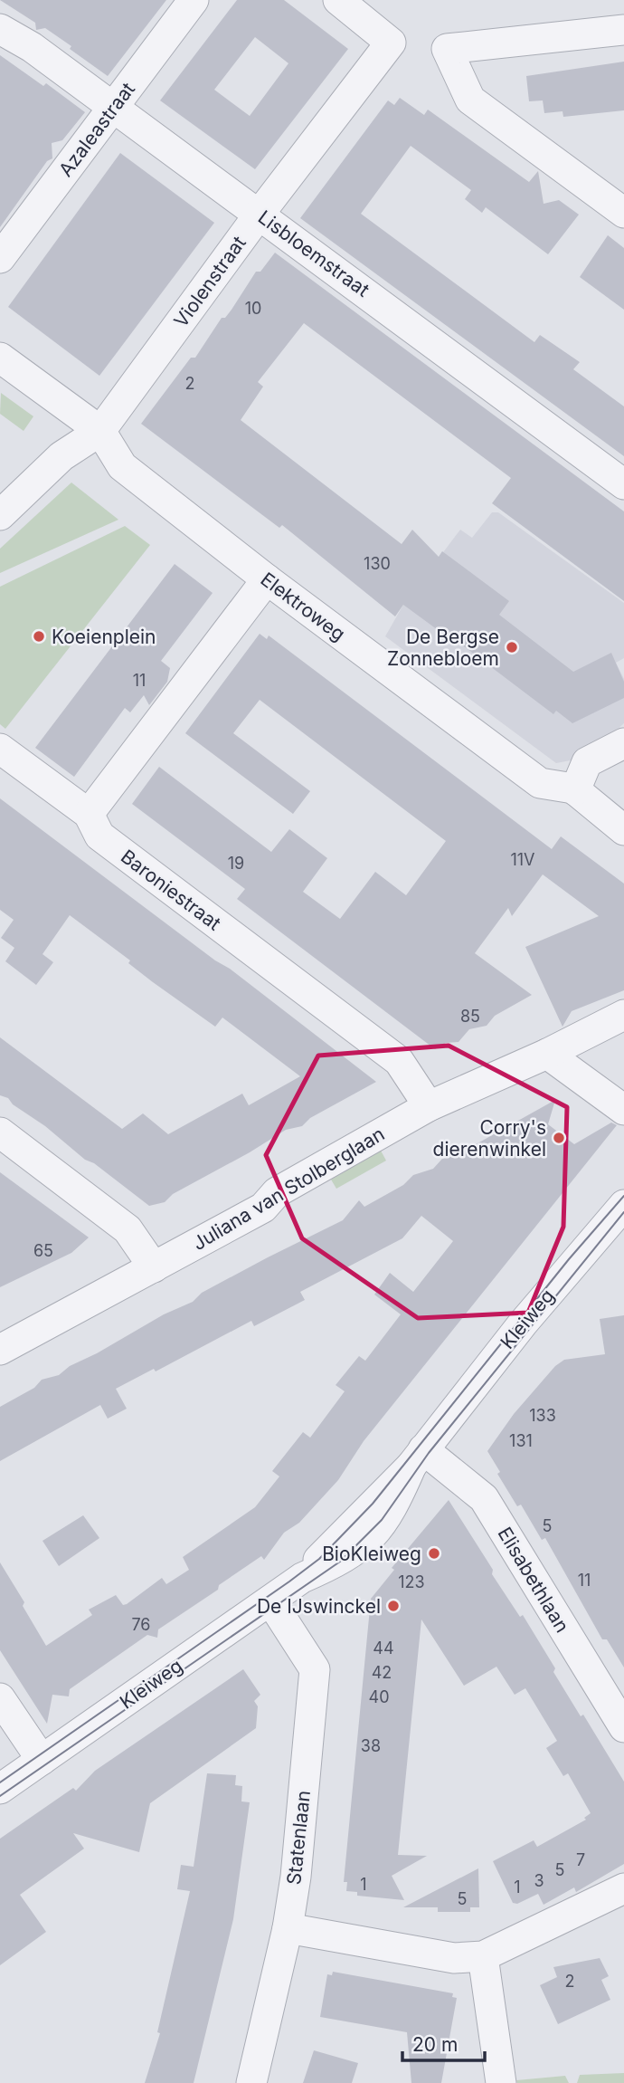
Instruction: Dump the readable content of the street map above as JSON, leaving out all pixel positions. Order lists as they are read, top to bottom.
{
  "streets": {
    "street": [
      "Azaleastraat",
      "Lisbloemstraat",
      "Violenstraat",
      "Elektroweg",
      "Baroniestraat",
      "Juliana van Stolberglaan",
      "Kleiweg",
      "Elisabethlaan",
      "Statenlaan"
    ]
  },
  "crossings": [
    ["Azaleastraat", "Lisbloemstraat"],
    ["Lisbloemstraat", "Violenstraat"],
    ["Violenstraat", "Elektroweg"],
    ["Baroniestraat", "Juliana van Stolberglaan"],
    ["Kleiweg", "Elisabethlaan"],
    ["Kleiweg", "Statenlaan"]
  ],
  "places": [
    "Koeienplein",
    "De Bergse Zonnebloem",
    "Corry's dierenwinkel",
    "BioKleiweg",
    "De IJswinckel"
  ],
  "house_numbers": [
    "10",
    "2",
    "130",
    "11",
    "11V",
    "19",
    "85",
    "65",
    "133",
    "131",
    "5",
    "11",
    "123",
    "76",
    "44",
    "42",
    "40",
    "38",
    "7",
    "5",
    "3",
    "1",
    "1",
    "5",
    "2"
  ],
  "scale_bar": "20 m"
}
